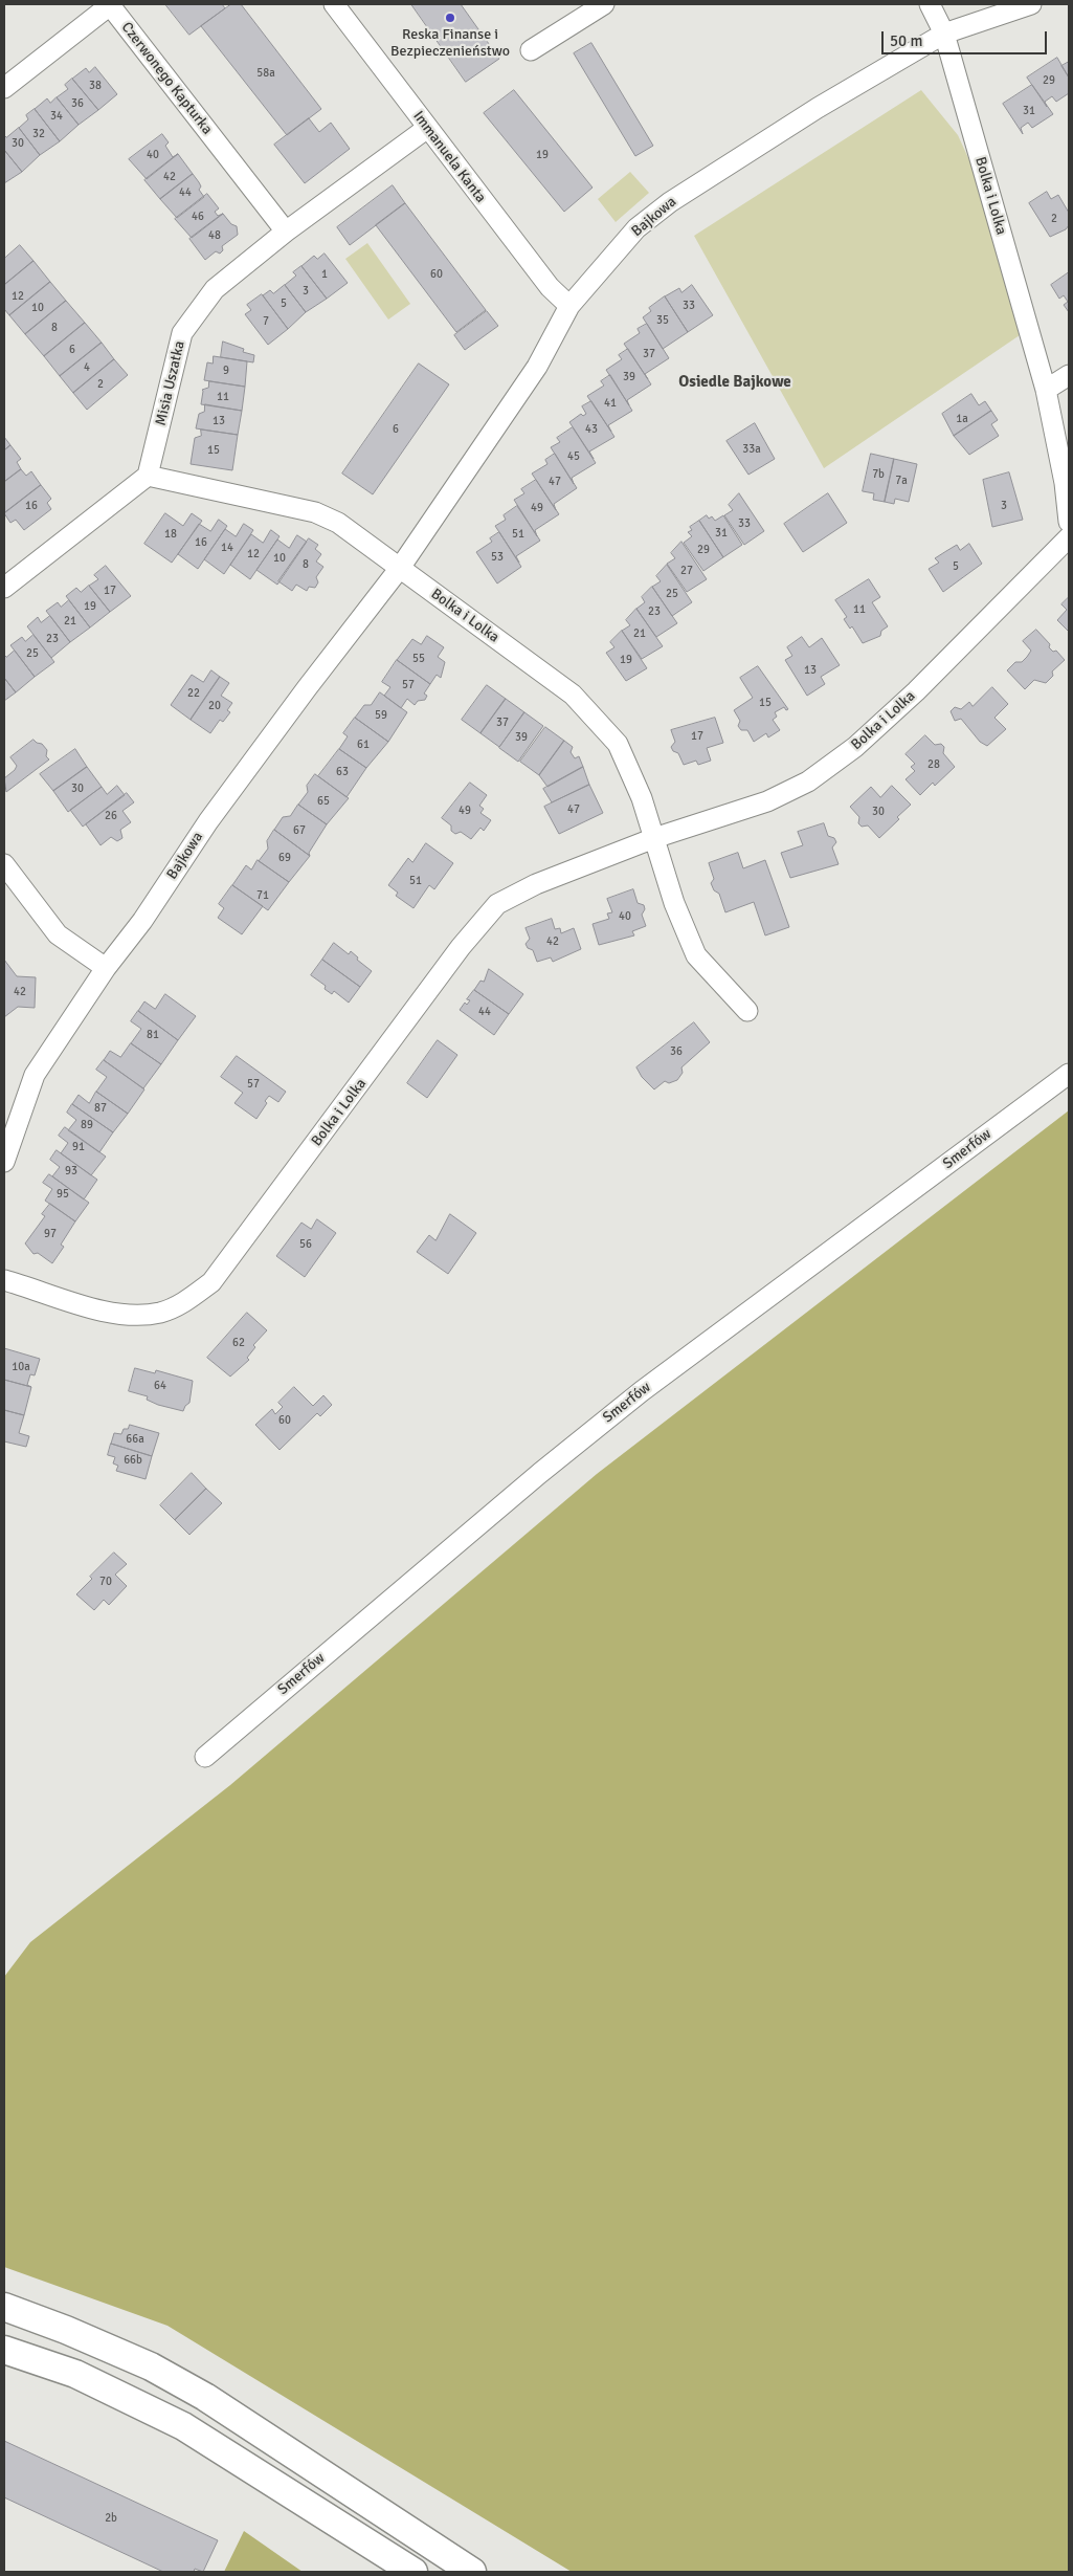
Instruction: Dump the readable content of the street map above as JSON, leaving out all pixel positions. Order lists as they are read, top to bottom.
{
  "streets": {
    "street": [
      "Czerwonego Kapturka",
      "Immanuela Kanta",
      "Bolka i Lolka",
      "Bajkowa",
      "Misia Uszatka",
      "Smerfów"
    ]
  },
  "crossings": [
    ["Czerwonego Kapturka", "Misia Uszatka"],
    ["Immanuela Kanta", "Bajkowa"],
    ["Immanuela Kanta", "Misia Uszatka"],
    ["Bolka i Lolka", "Bajkowa"]
  ],
  "districts": ["Osiedle Bajkowe"],
  "places": ["Reska Finanse i Bezpieczenieństwo"],
  "house_numbers": [
    "58a",
    "29",
    "38",
    "36",
    "31",
    "34",
    "32",
    "30",
    "40",
    "19",
    "42",
    "44",
    "46",
    "2",
    "48",
    "1",
    "60",
    "3",
    "12",
    "5",
    "33",
    "10",
    "35",
    "7",
    "8",
    "6",
    "37",
    "4",
    "9",
    "39",
    "2",
    "11",
    "41",
    "1a",
    "13",
    "6",
    "43",
    "33a",
    "15",
    "45",
    "7b",
    "7a",
    "47",
    "16",
    "3",
    "49",
    "33",
    "31",
    "18",
    "51",
    "16",
    "14",
    "29",
    "12",
    "53",
    "10",
    "8",
    "5",
    "27",
    "17",
    "25",
    "19",
    "11",
    "23",
    "21",
    "21",
    "23",
    "25",
    "55",
    "19",
    "13",
    "57",
    "22",
    "15",
    "20",
    "59",
    "37",
    "17",
    "39",
    "61",
    "28",
    "63",
    "30",
    "65",
    "47",
    "49",
    "30",
    "26",
    "67",
    "69",
    "51",
    "71",
    "40",
    "42",
    "42",
    "44",
    "81",
    "36",
    "57",
    "87",
    "89",
    "91",
    "93",
    "95",
    "97",
    "56",
    "62",
    "10a",
    "64",
    "60",
    "66a",
    "66b",
    "70",
    "2b"
  ],
  "scale_bar": "50 m"
}
